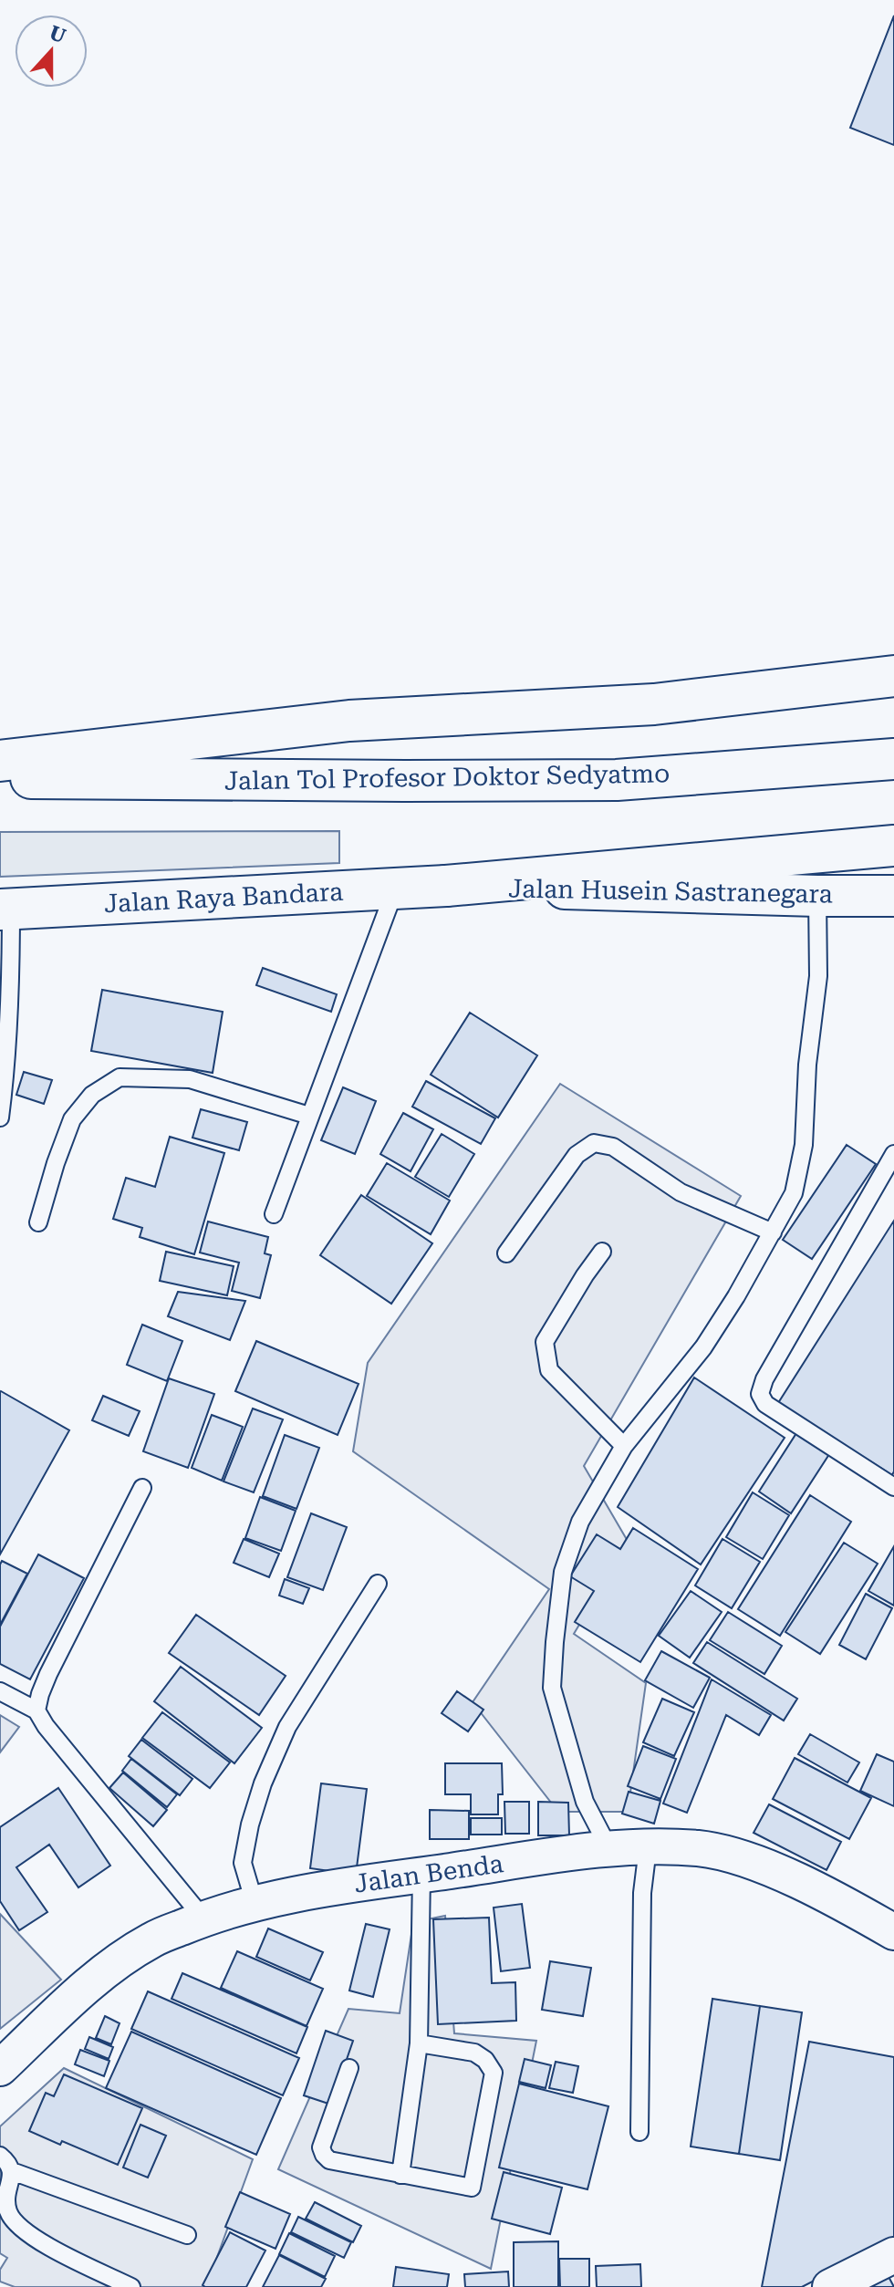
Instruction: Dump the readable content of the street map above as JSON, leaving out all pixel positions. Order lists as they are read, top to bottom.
{
  "streets": {
    "main road": ["Jalan Tol Profesor Doktor Sedyatmo", "Jalan Husein Sastranegara", "Jalan Raya Bandara"],
    "street": ["Jalan Benda"]
  },
  "crossings": [
    ["Jalan Husein Sastranegara", "Jalan Raya Bandara"]
  ],
  "north": "top"
}
